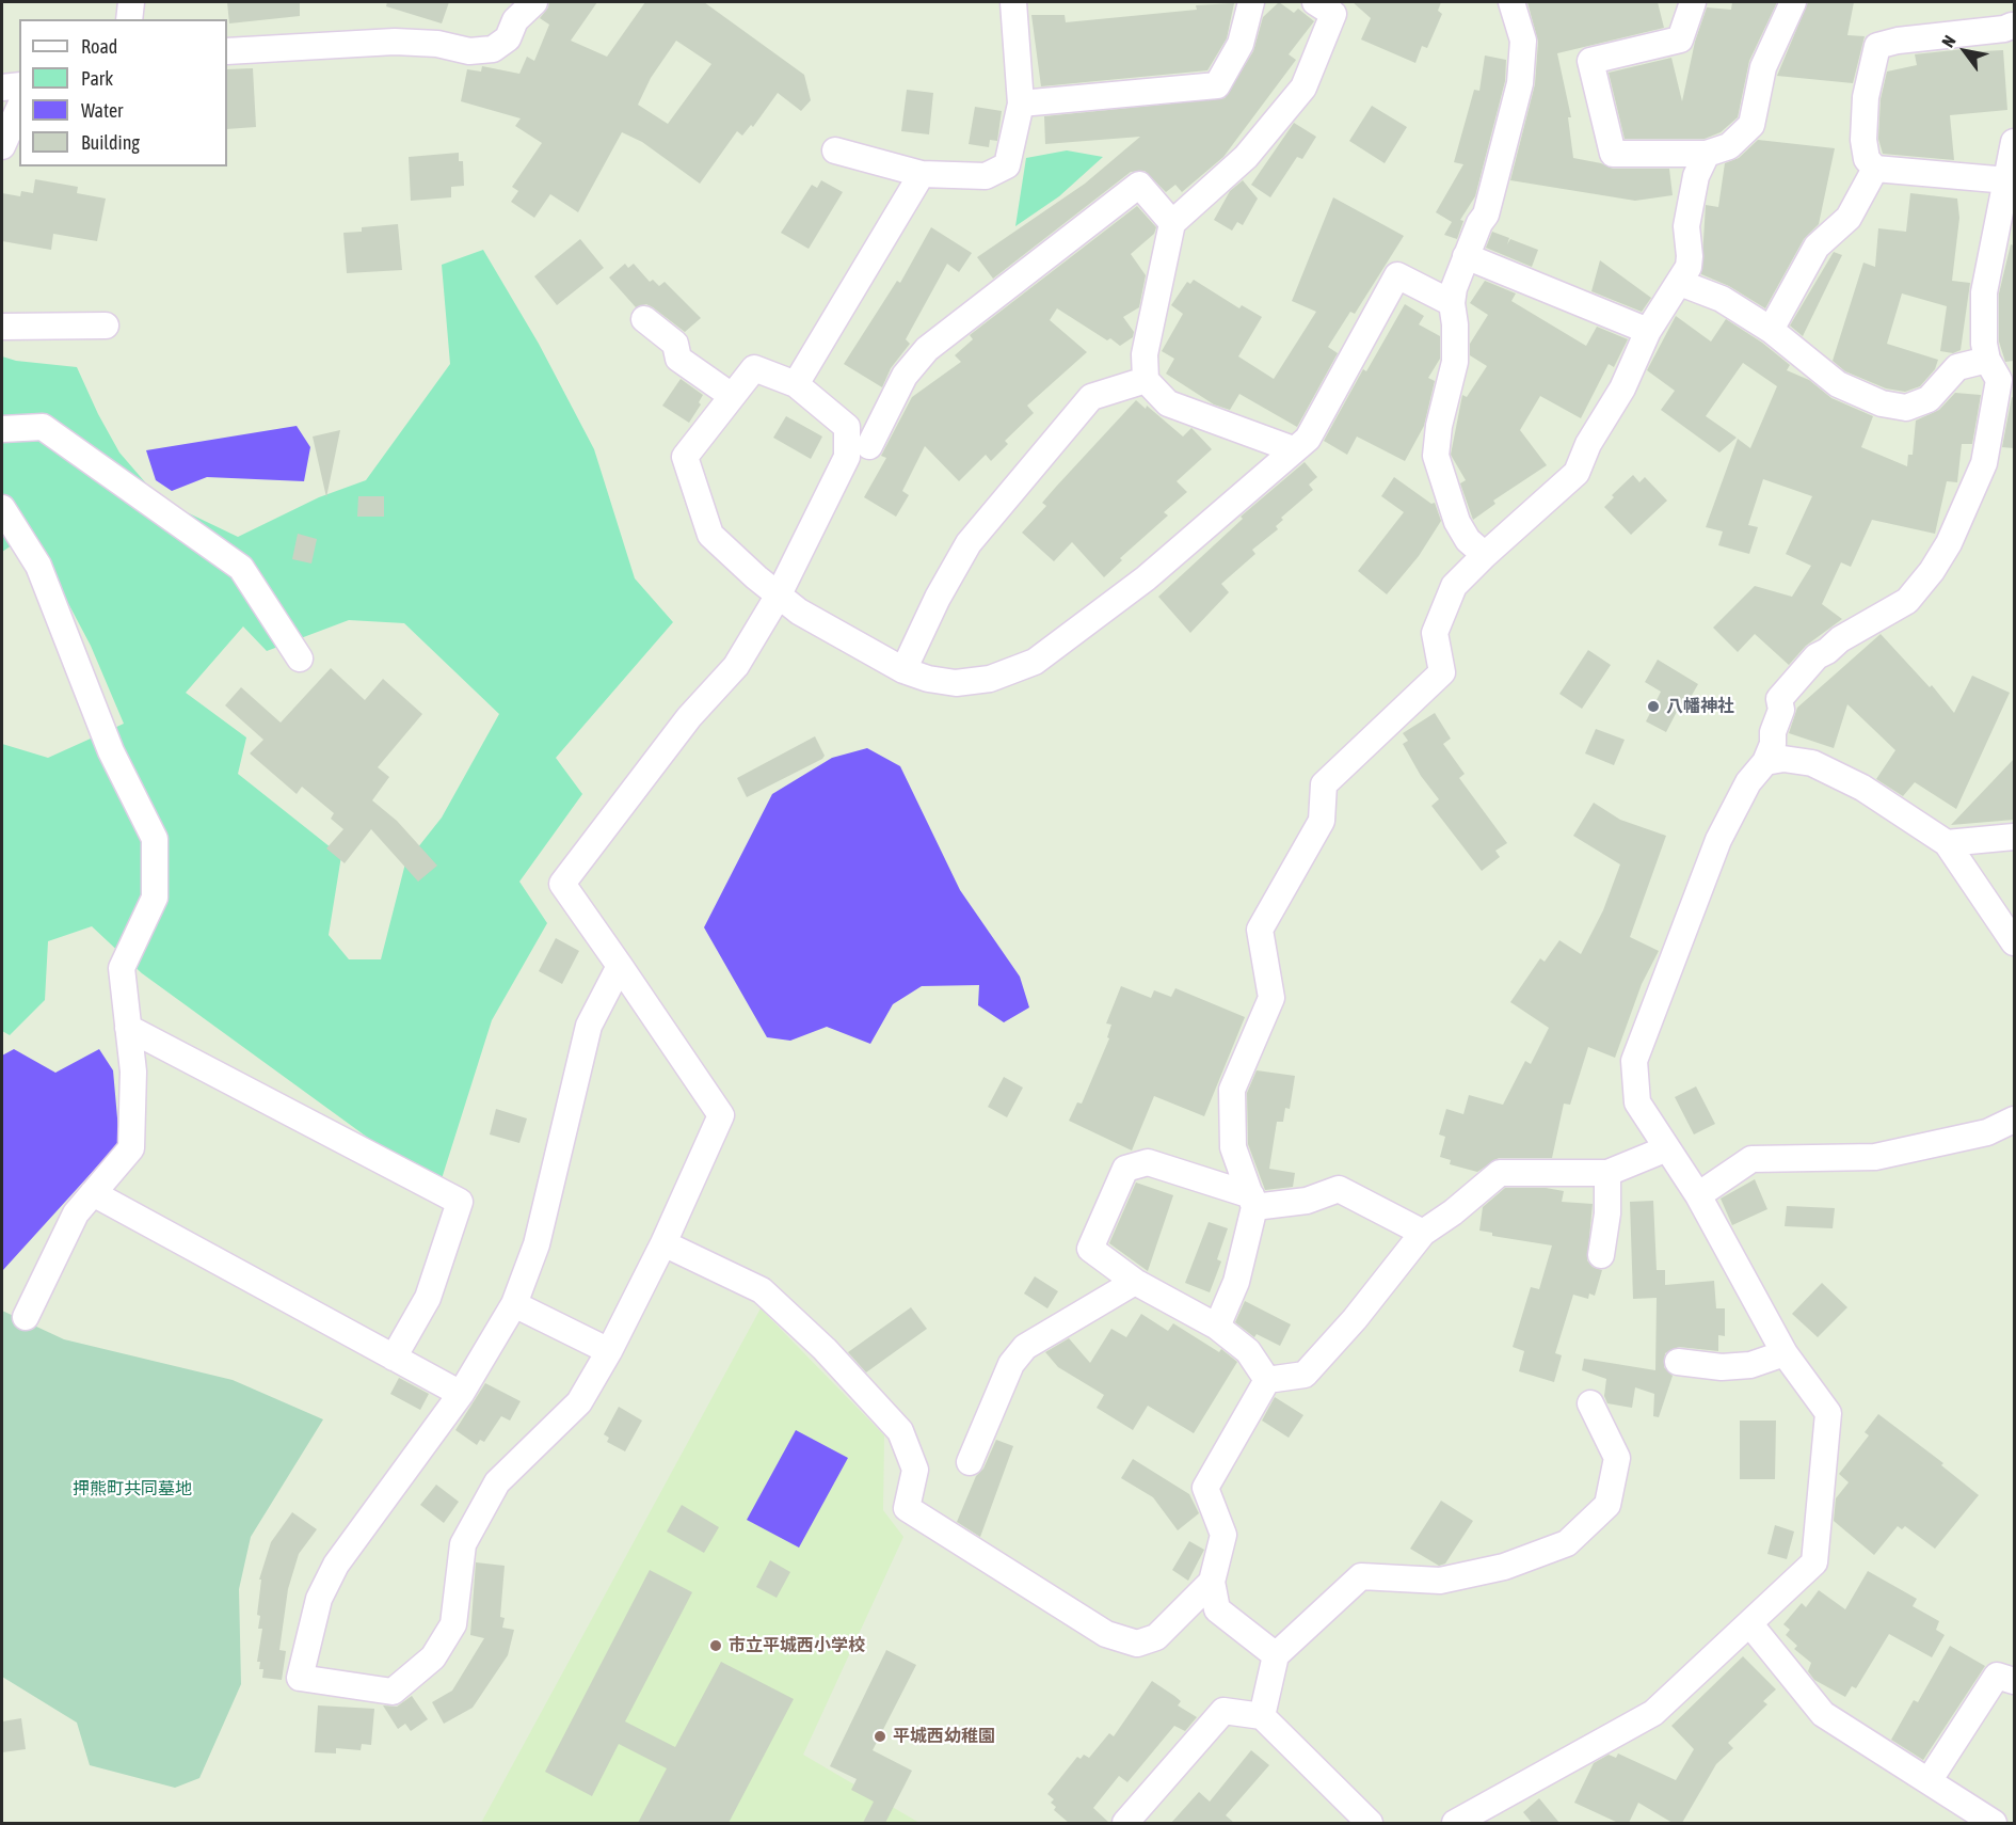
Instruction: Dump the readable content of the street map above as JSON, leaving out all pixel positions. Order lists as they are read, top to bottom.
{
  "parks": ["押熊町共同墓地"],
  "places": ["八幡神社", "市立平城西小学校", "平城西幼稚園"],
  "legend": [
    "Road",
    "Park",
    "Water",
    "Building"
  ],
  "north": "top left"
}
